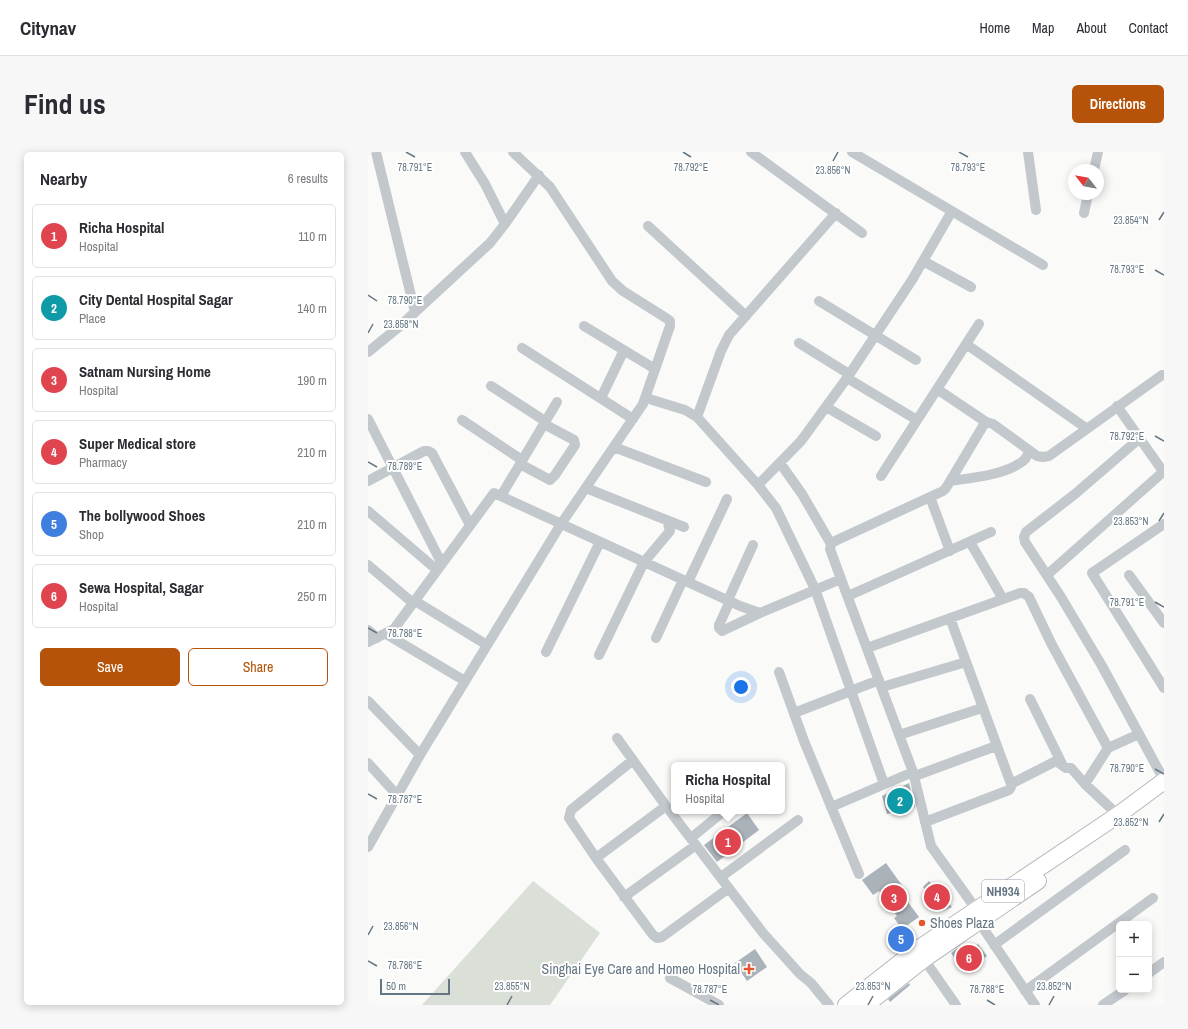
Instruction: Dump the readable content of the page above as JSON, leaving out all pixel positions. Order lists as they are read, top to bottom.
{
  "streets": {
    "highway": ["NH934"]
  },
  "places": {
    "other": ["Shoes Plaza"],
    "health": ["Singhai Eye Care and Homeo Hospital"]
  },
  "scale_bar": "50 m",
  "north": "top left",
  "page": {
    "header": "Citynav",
    "nav": [
      "Home",
      "Map",
      "About",
      "Contact"
    ],
    "title": "Find us",
    "buttons": [
      "Directions",
      ["Save", "Share"]
    ],
    "heading": ["Nearby", "6 results"],
    "list": [
      {
        "mark": "1",
        "name": "Richa Hospital",
        "note": "Hospital",
        "value": "110 m"
      },
      {
        "mark": "2",
        "name": "City Dental Hospital Sagar",
        "note": "Place",
        "value": "140 m"
      },
      {
        "mark": "3",
        "name": "Satnam Nursing Home",
        "note": "Hospital",
        "value": "190 m"
      },
      {
        "mark": "4",
        "name": "Super Medical store",
        "note": "Pharmacy",
        "value": "210 m"
      },
      {
        "mark": "5",
        "name": "The bollywood Shoes",
        "note": "Shop",
        "value": "210 m"
      },
      {
        "mark": "6",
        "name": "Sewa Hospital, Sagar",
        "note": "Hospital",
        "value": "250 m"
      }
    ],
    "popup": ["Richa Hospital", "Hospital"],
    "pins": [
      "2",
      "1",
      "4",
      "3",
      "5",
      "6"
    ],
    "map_buttons": ["+", "−"],
    "scale": "50 m"
  },
  "coordinates": [
    "78.791°E",
    "78.792°E",
    "78.793°E",
    "23.856°N",
    "23.854°N",
    "78.790°E",
    "23.858°N",
    "78.789°E",
    "23.853°N",
    "78.788°E",
    "78.787°E",
    "23.852°N",
    "78.786°E",
    "23.855°N"
  ]
}
